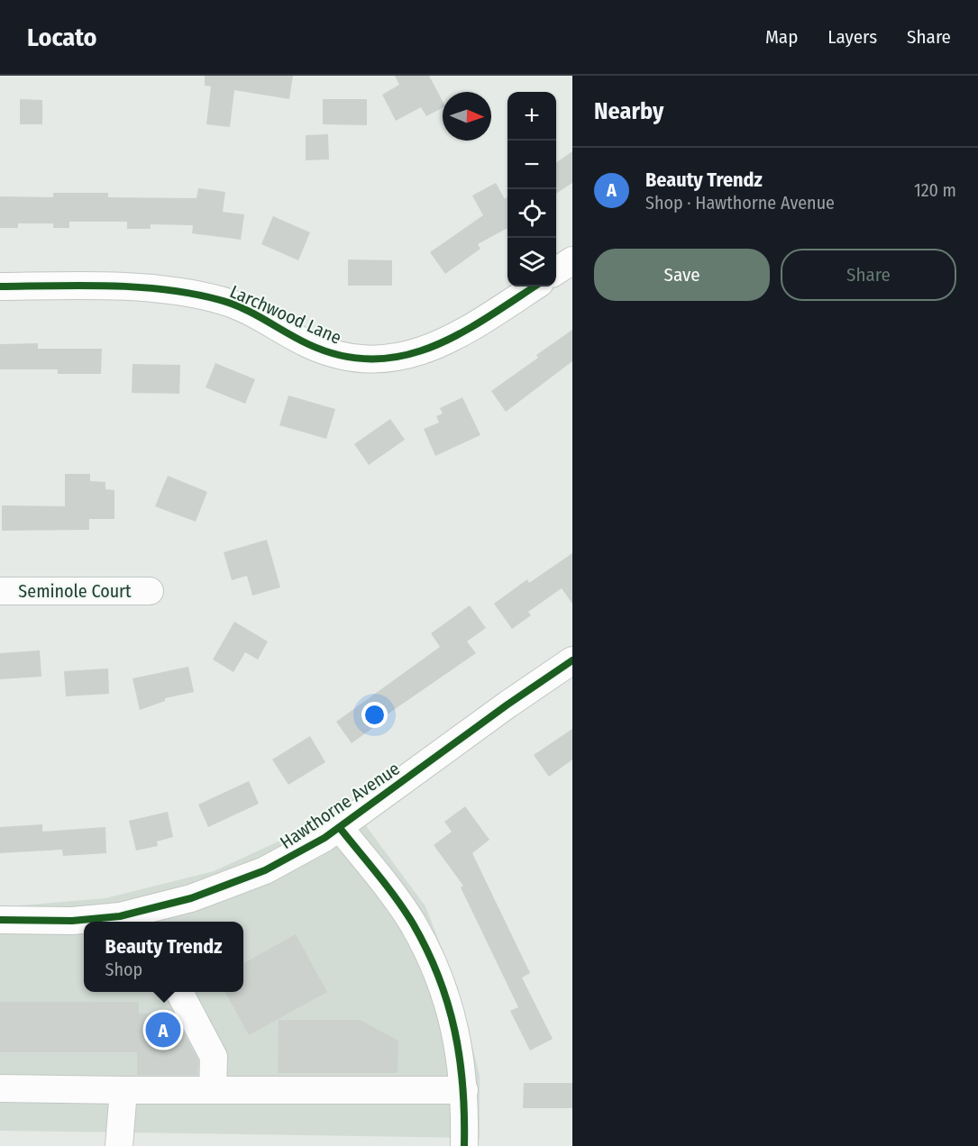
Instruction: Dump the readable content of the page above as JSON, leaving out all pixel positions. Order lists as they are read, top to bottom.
{
  "streets": {
    "street": ["Larchwood Lane", "Seminole Court", "Hawthorne Avenue"]
  },
  "north": "right",
  "page": {
    "header": "Locato",
    "nav": ["Map", "Layers", "Share"],
    "heading": "Nearby",
    "map_buttons": ["+", "−"],
    "list": [
      {
        "mark": "A",
        "name": "Beauty Trendz",
        "note": "Shop · Hawthorne Avenue",
        "value": "120 m"
      }
    ],
    "buttons": ["Save", "Share"],
    "popup": ["Beauty Trendz", "Shop"],
    "pins": "A"
  }
}
